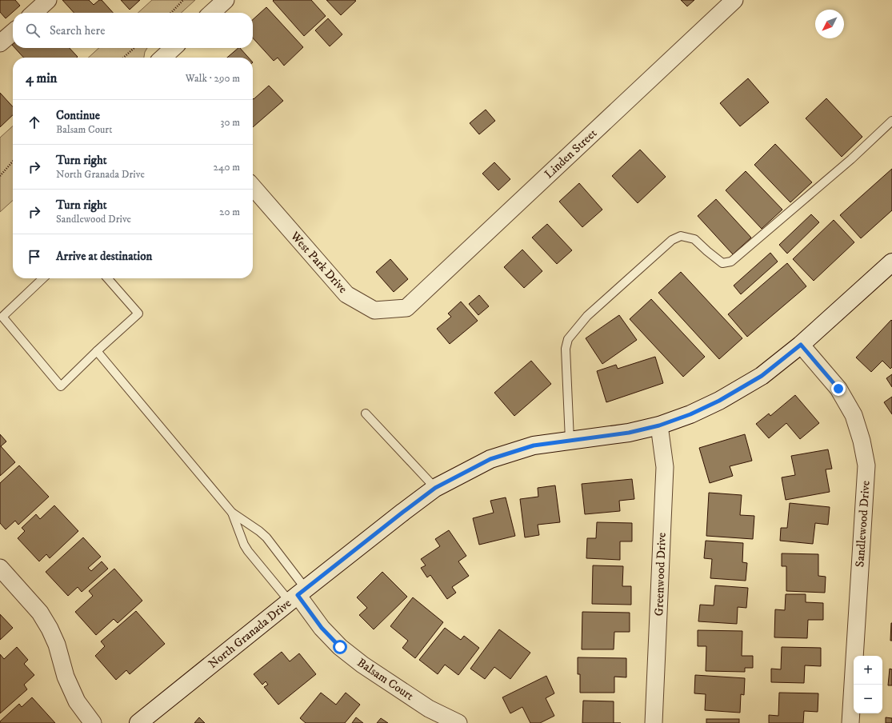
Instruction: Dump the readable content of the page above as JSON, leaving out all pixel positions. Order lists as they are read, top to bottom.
{
  "streets": {
    "street": [
      "Linden Street",
      "West Park Drive",
      "Sandlewood Drive",
      "Greenwood Drive",
      "North Granada Drive",
      "Balsam Court"
    ]
  },
  "crossings": [
    ["Linden Street", "West Park Drive"],
    ["Sandlewood Drive", "North Granada Drive"],
    ["Greenwood Drive", "North Granada Drive"],
    ["North Granada Drive", "Balsam Court"]
  ],
  "north": "bottom left",
  "page": {
    "search": "Search here",
    "heading": ["4 min", "Walk · 290 m"],
    "list": [
      ["Continue", "Balsam Court", "30 m"],
      ["Turn right", "North Granada Drive", "240 m"],
      ["Turn right", "Sandlewood Drive", "20 m"],
      "Arrive at destination"
    ],
    "map_buttons": ["+", "−"]
  }
}
